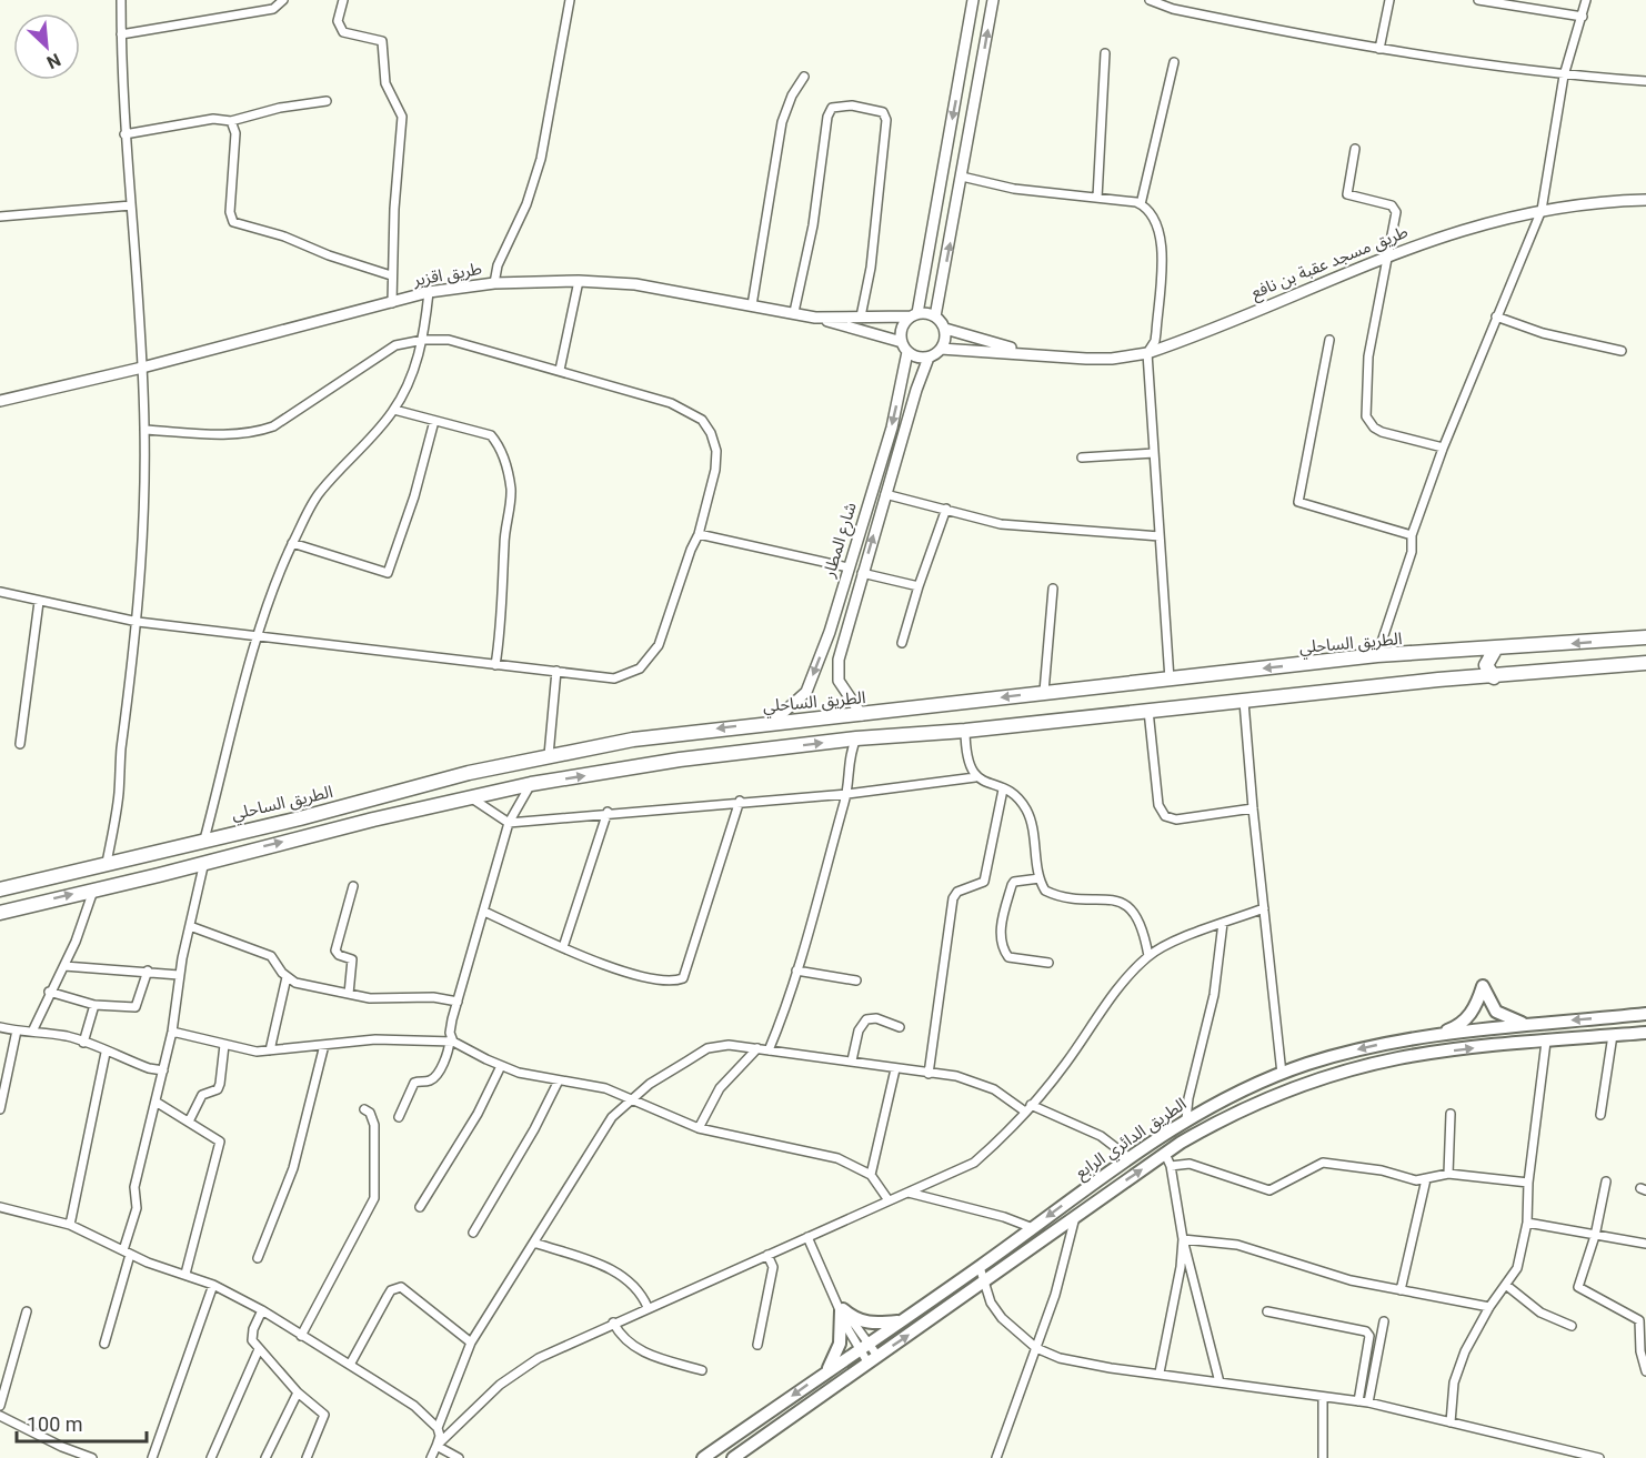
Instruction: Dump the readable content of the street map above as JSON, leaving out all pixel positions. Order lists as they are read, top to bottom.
{
  "streets": {
    "highway": ["الطريق الساحلي"],
    "main road": ["الطريق الدائري الرابع"],
    "street": ["طريق مسجد عقبة بن نافع", "طريق اقزير", "شارع المطار"]
  },
  "crossings": [
    ["طريق مسجد عقبة بن نافع", "طريق اقزير"],
    ["طريق مسجد عقبة بن نافع", "شارع المطار"],
    ["طريق اقزير", "شارع المطار"],
    ["شارع المطار", "الطريق الساحلي"]
  ],
  "scale_bar": "100 m",
  "north": "bottom right"
}
